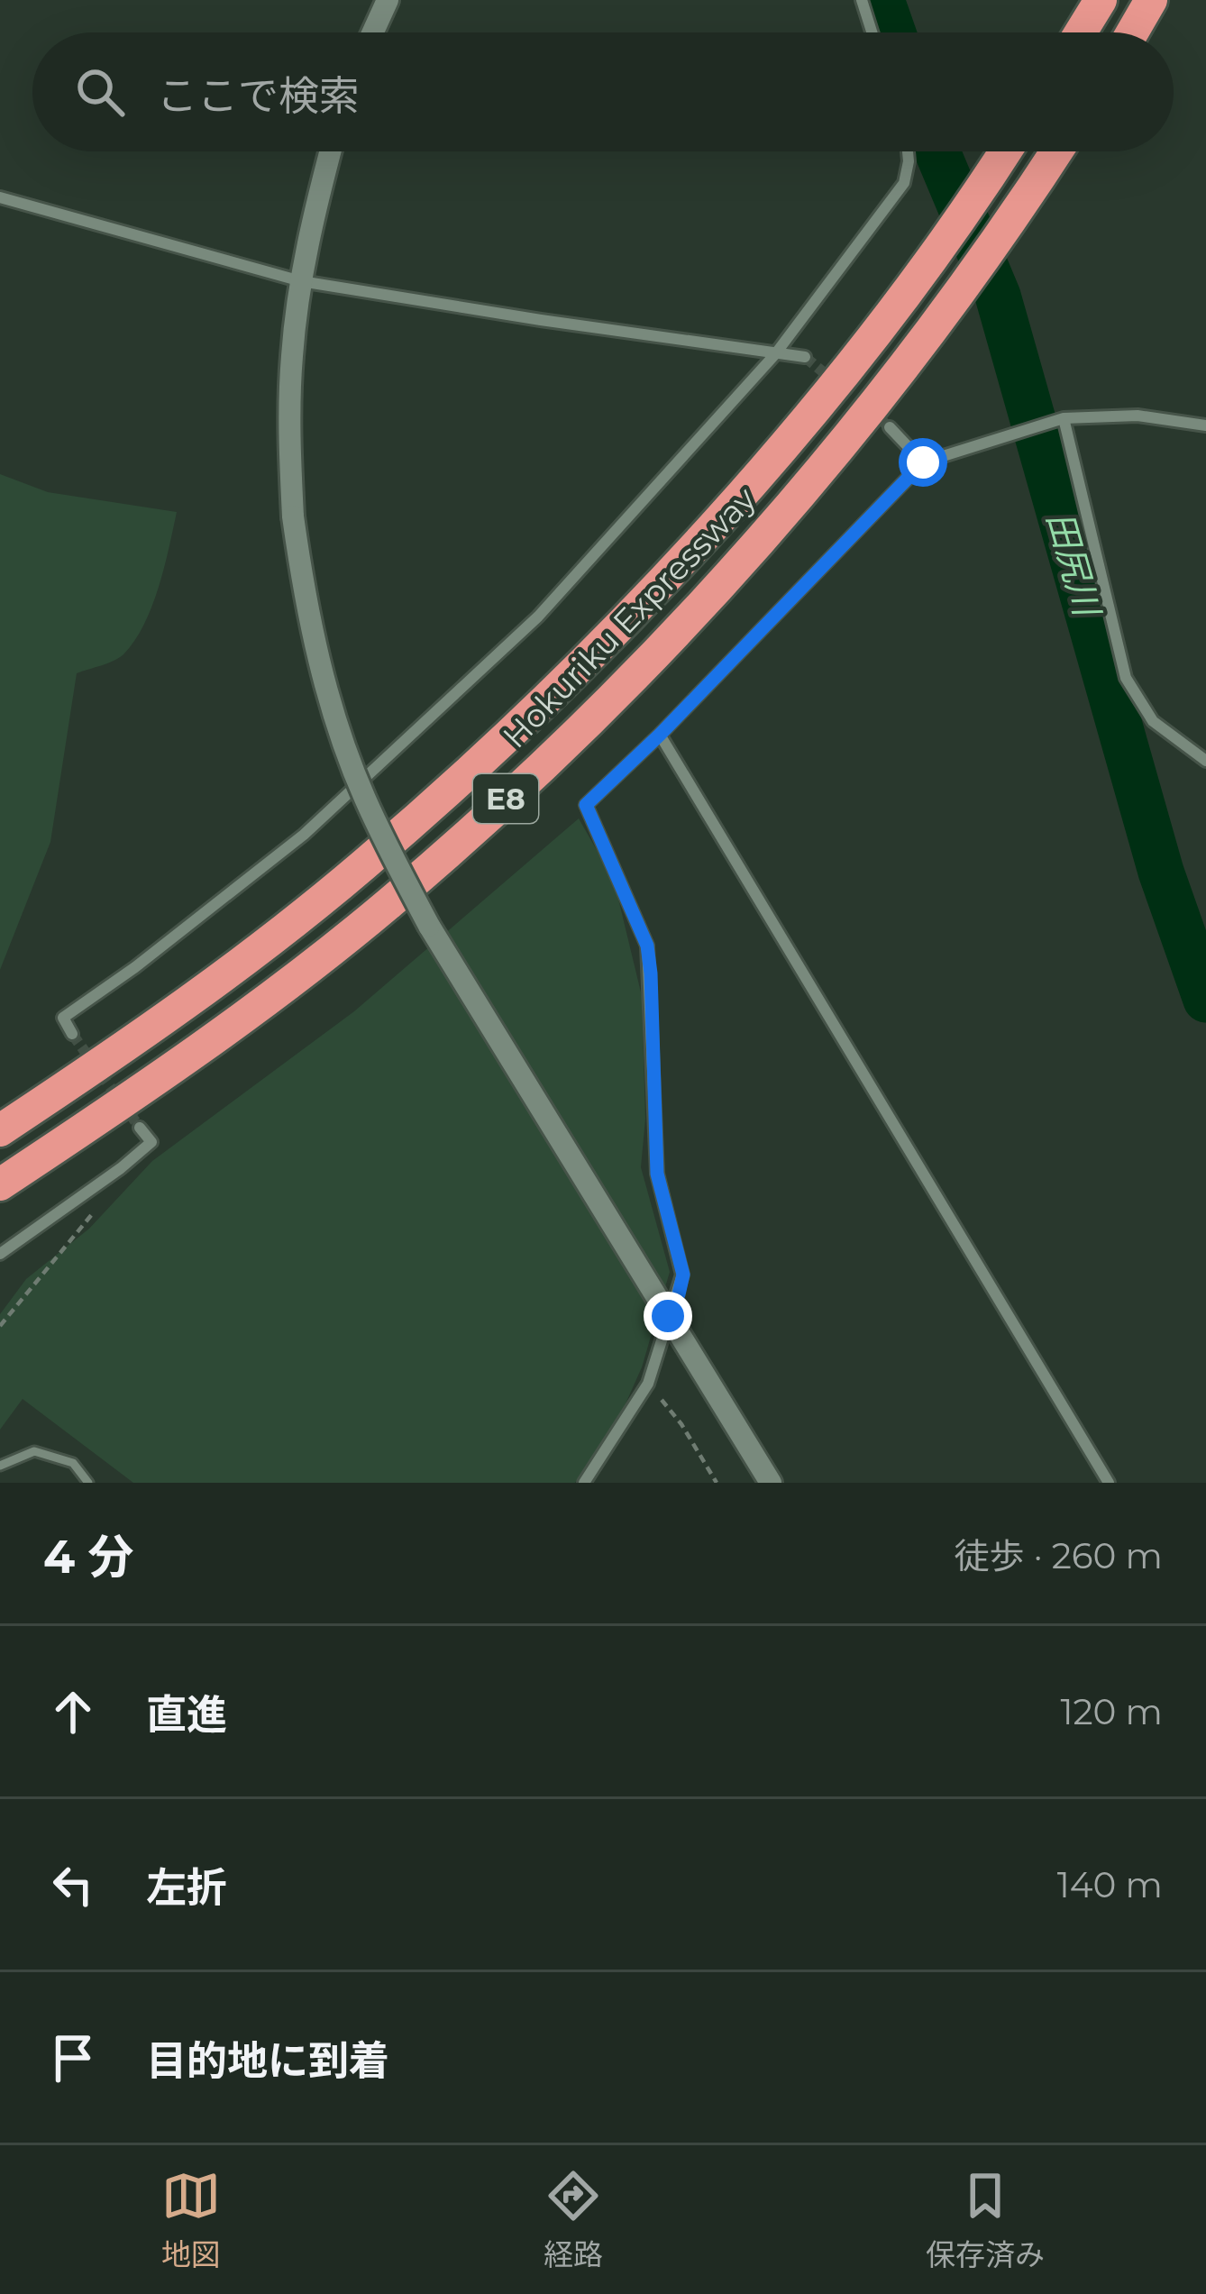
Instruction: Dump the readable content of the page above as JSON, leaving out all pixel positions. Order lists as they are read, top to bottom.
{
  "streets": {
    "highway": ["Hokuriku Expressway", "E8"]
  },
  "water": ["田尻川"],
  "page": {
    "search": "ここで検索",
    "heading": ["4 分", "徒歩 · 260 m"],
    "list": [
      ["直進", "120 m"],
      ["左折", "140 m"],
      "目的地に到着"
    ],
    "nav": ["地図", "経路", "保存済み"]
  }
}
